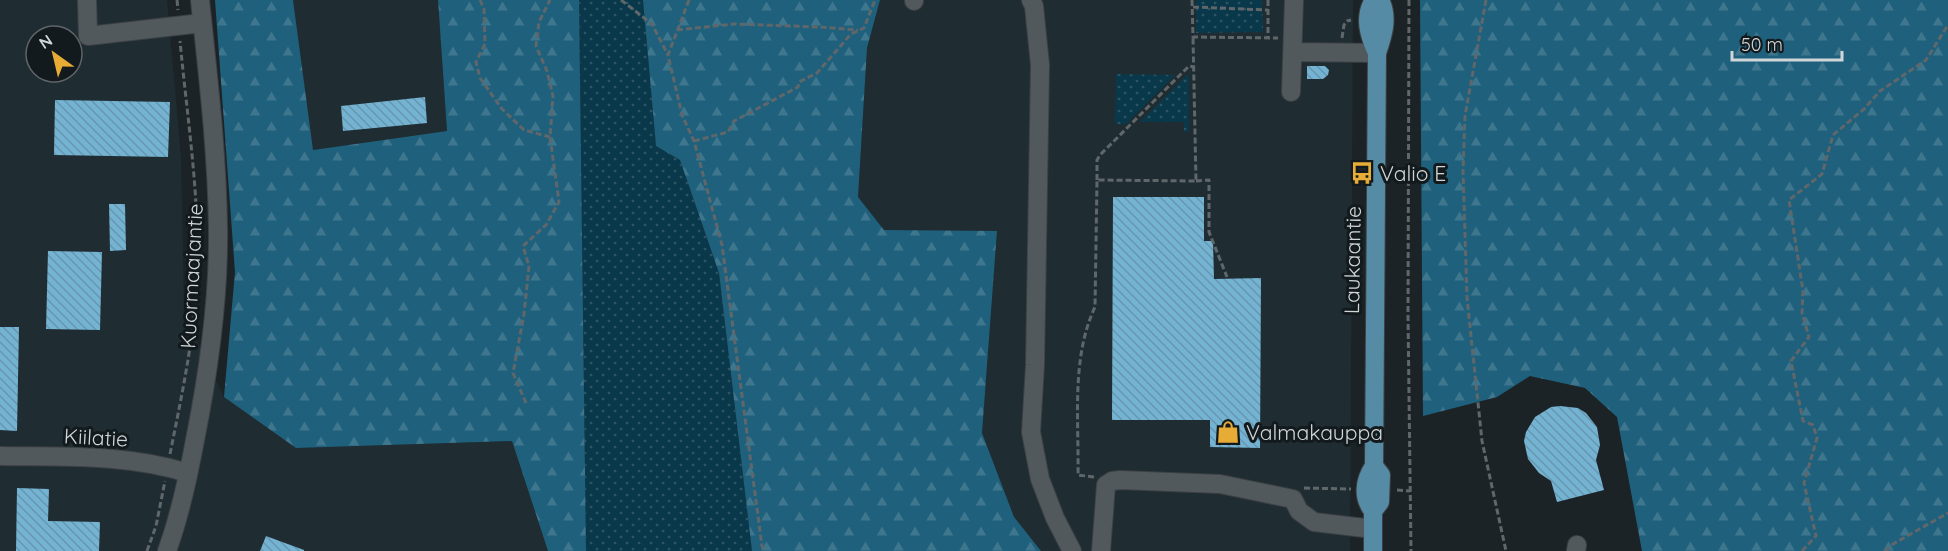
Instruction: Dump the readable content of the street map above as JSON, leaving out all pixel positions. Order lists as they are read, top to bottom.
{
  "streets": {
    "main road": ["Laukaantie"],
    "street": ["Kuormaajantie", "Kiilatie"]
  },
  "crossings": [
    ["Kuormaajantie", "Kiilatie"]
  ],
  "places": {
    "bus stop": ["Valio E"],
    "shop": ["Valmakauppa"]
  },
  "scale_bar": "50 m",
  "north": "top left"
}
